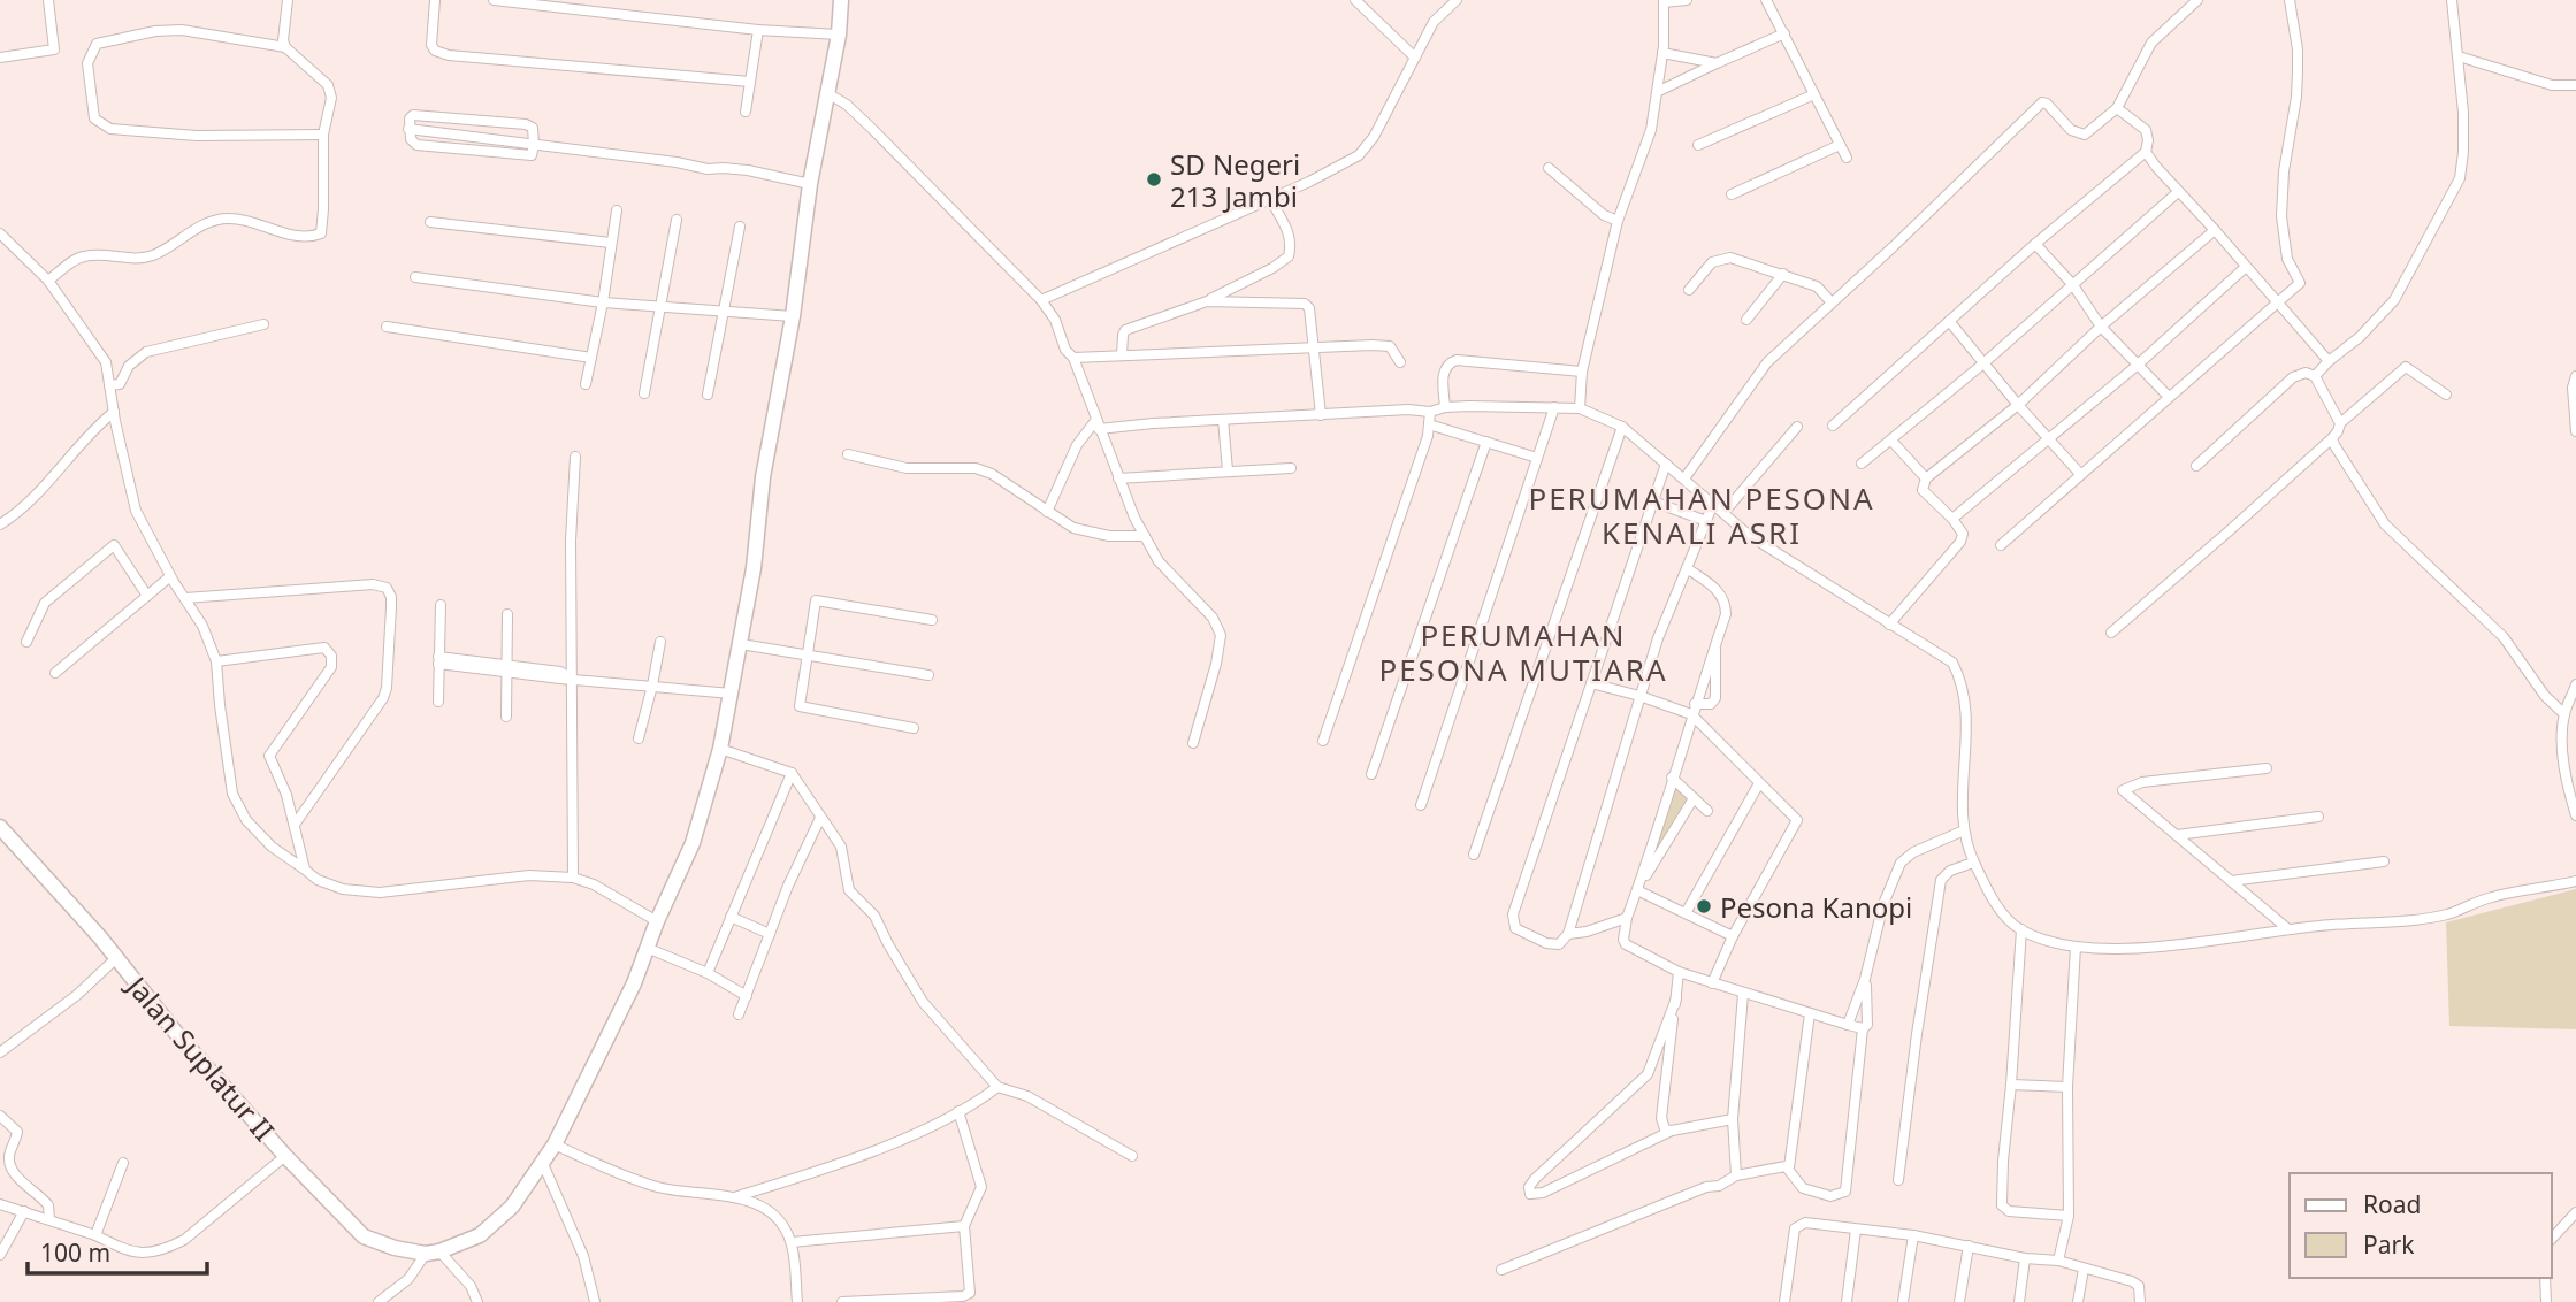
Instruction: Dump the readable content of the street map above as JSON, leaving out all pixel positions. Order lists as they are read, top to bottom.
{
  "streets": {
    "street": ["Jalan Suplatur II"]
  },
  "districts": ["PERUMAHAN PESONA KENALI ASRI", "PERUMAHAN PESONA MUTIARA"],
  "places": ["SD Negeri 213 Jambi", "Pesona Kanopi"],
  "legend": ["Road", "Park"],
  "scale_bar": "100 m"
}
